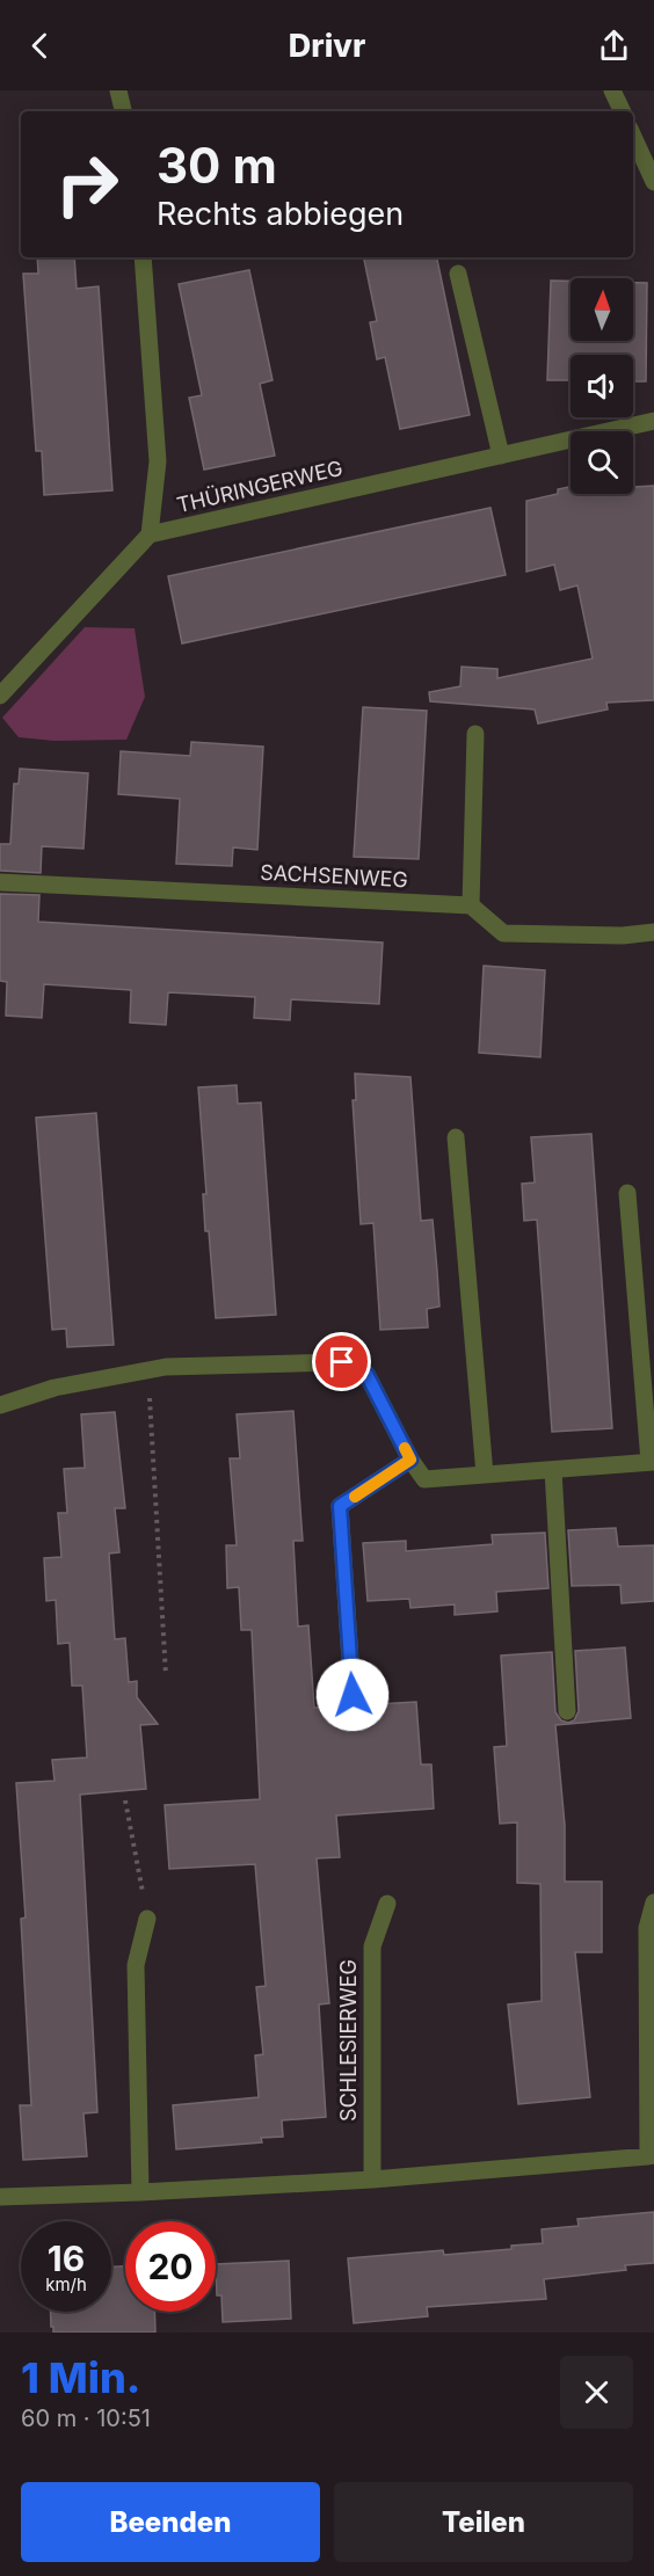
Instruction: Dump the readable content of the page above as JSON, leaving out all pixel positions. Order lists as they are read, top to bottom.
{
  "streets": {
    "street": ["THÜRINGERWEG", "SACHSENWEG", "SCHLESIERWEG"]
  },
  "north": "top",
  "page": {
    "header": "Drivr",
    "turn": ["30 m", "Rechts abbiegen"],
    "speed": "16 km/h",
    "limit": "20",
    "heading": ["1 Min.", "60 m · 10:51"],
    "buttons": ["Beenden", "Teilen"]
  }
}
